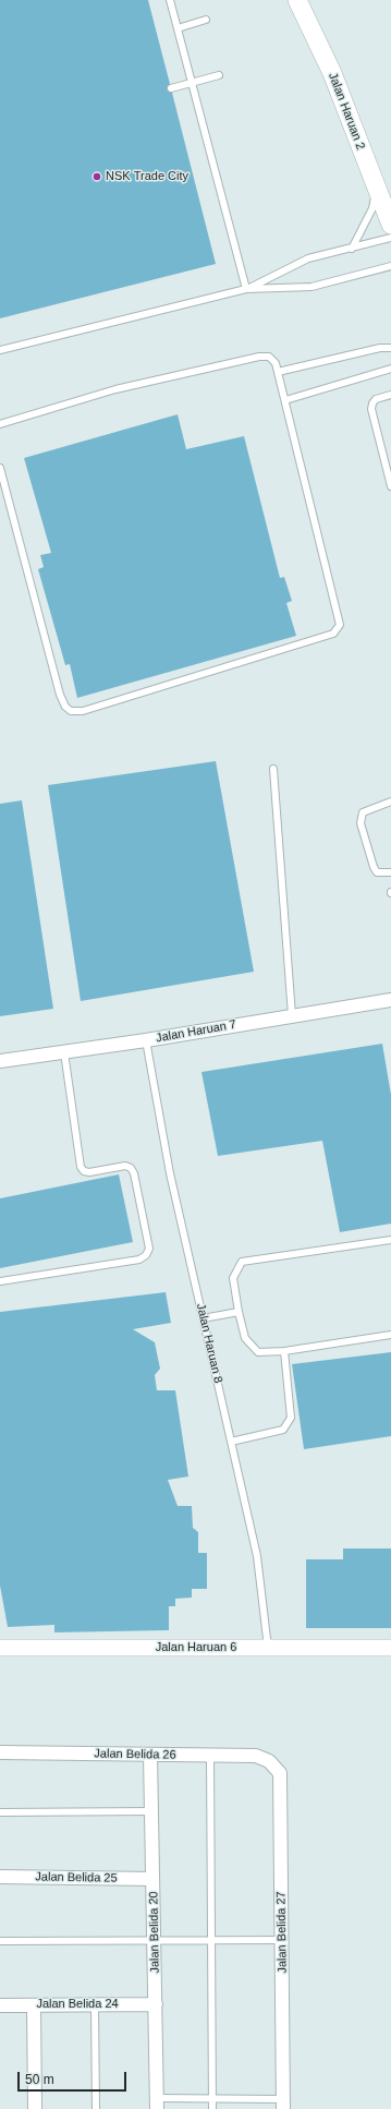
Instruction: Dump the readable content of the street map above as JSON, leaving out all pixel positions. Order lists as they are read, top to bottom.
{
  "streets": {
    "main road": ["Jalan Haruan 2"],
    "street": [
      "Jalan Haruan 7",
      "Jalan Haruan 6",
      "Jalan Belida 26",
      "Jalan Belida 25",
      "Jalan Belida 20",
      "Jalan Belida 27",
      "Jalan Belida 24"
    ],
    "lane": ["Jalan Haruan 8"]
  },
  "crossings": [
    ["Jalan Haruan 7", "Jalan Haruan 8"],
    ["Jalan Haruan 8", "Jalan Haruan 6"],
    ["Jalan Belida 26", "Jalan Belida 20"],
    ["Jalan Belida 26", "Jalan Belida 27"],
    ["Jalan Belida 25", "Jalan Belida 20"],
    ["Jalan Belida 20", "Jalan Belida 24"]
  ],
  "places": ["NSK Trade City"],
  "scale_bar": "50 m"
}
